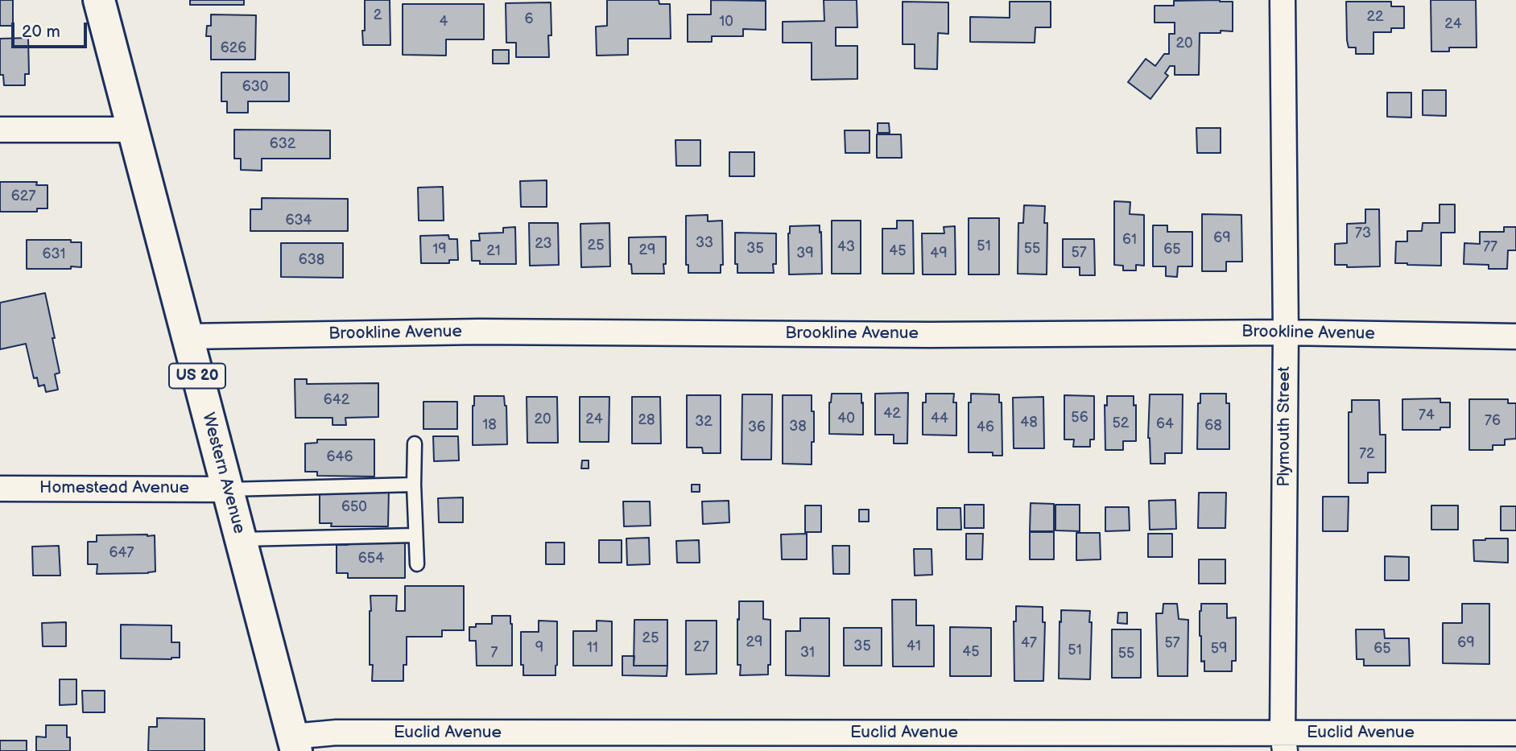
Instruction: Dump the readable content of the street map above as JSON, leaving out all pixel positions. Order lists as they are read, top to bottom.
{
  "streets": {
    "main road": ["US 20", "Western Avenue"],
    "street": [
      "Brookline Avenue",
      "Plymouth Street",
      "Homestead Avenue",
      "Euclid Avenue"
    ]
  },
  "crossings": [
    ["Brookline Avenue", "Plymouth Street"],
    ["Brookline Avenue", "Western Avenue"],
    ["Plymouth Street", "Euclid Avenue"],
    ["Western Avenue", "Homestead Avenue"],
    ["Western Avenue", "Euclid Avenue"]
  ],
  "house_numbers": [
    "2",
    "22",
    "6",
    "4",
    "10",
    "24",
    "20",
    "626",
    "630",
    "632",
    "627",
    "634",
    "73",
    "69",
    "61",
    "33",
    "23",
    "25",
    "51",
    "43",
    "77",
    "35",
    "55",
    "19",
    "65",
    "29",
    "21",
    "45",
    "57",
    "39",
    "49",
    "631",
    "638",
    "642",
    "42",
    "74",
    "56",
    "40",
    "44",
    "20",
    "24",
    "28",
    "76",
    "32",
    "48",
    "52",
    "64",
    "18",
    "68",
    "38",
    "36",
    "46",
    "72",
    "646",
    "650",
    "647",
    "654",
    "25",
    "29",
    "47",
    "57",
    "69",
    "35",
    "41",
    "27",
    "9",
    "11",
    "59",
    "65",
    "51",
    "45",
    "7",
    "31",
    "55"
  ],
  "scale_bar": "20 m"
}
